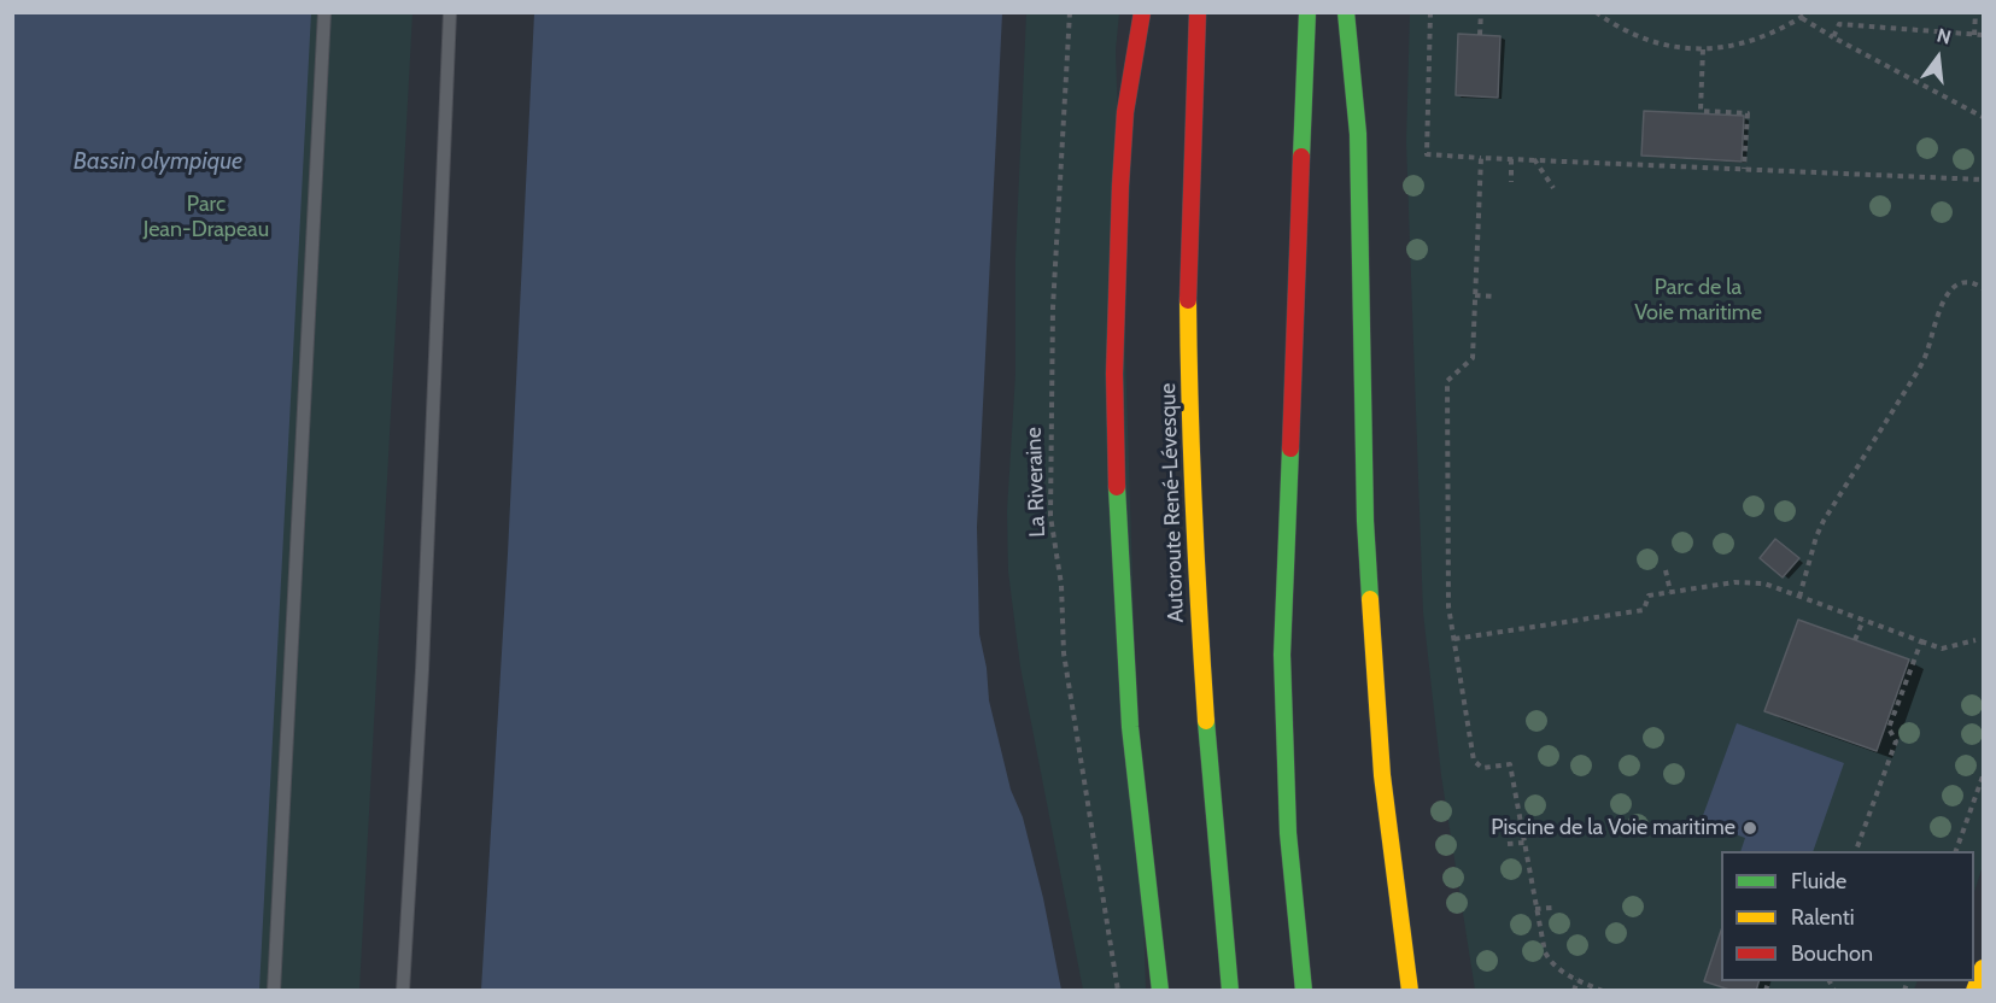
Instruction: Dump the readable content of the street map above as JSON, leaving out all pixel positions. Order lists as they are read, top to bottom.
{
  "streets": {
    "main road": ["Autoroute René-Lévesque"],
    "path": ["La Riveraine"]
  },
  "water": ["Bassin olympique"],
  "parks": ["Parc Jean-Drapeau", "Parc de la Voie maritime"],
  "places": ["Piscine de la Voie maritime"],
  "legend": ["Fluide", "Ralenti", "Bouchon"],
  "north": "top"
}
